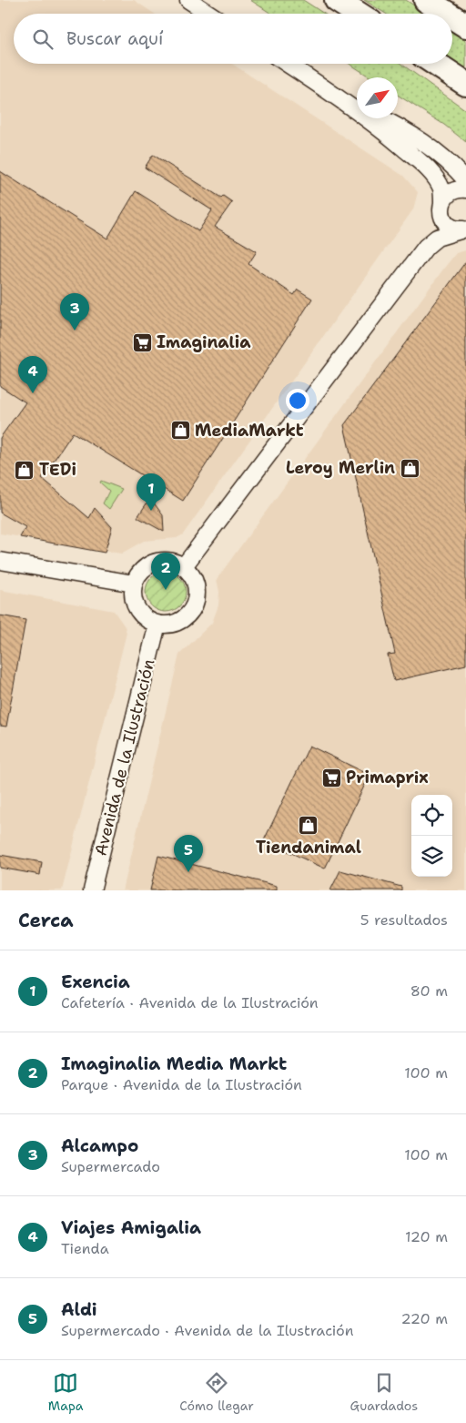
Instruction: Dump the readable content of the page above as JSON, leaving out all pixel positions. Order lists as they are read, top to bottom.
{
  "streets": {
    "street": ["Avenida de la Ilustración"]
  },
  "places": {
    "supermarket": ["Imaginalia", "Primaprix"],
    "shop": [
      "MediaMarkt",
      "Leroy Merlin",
      "TEDi",
      "Tiendanimal"
    ]
  },
  "north": "top right",
  "page": {
    "search": "Buscar aquí",
    "pins": [
      "3",
      "4",
      "1",
      "2",
      "5"
    ],
    "heading": ["Cerca", "5 resultados"],
    "list": [
      {
        "mark": "1",
        "name": "Exencia",
        "note": "Cafetería · Avenida de la Ilustración",
        "value": "80 m"
      },
      {
        "mark": "2",
        "name": "Imaginalia Media Markt",
        "note": "Parque · Avenida de la Ilustración",
        "value": "100 m"
      },
      {
        "mark": "3",
        "name": "Alcampo",
        "note": "Supermercado",
        "value": "100 m"
      },
      {
        "mark": "4",
        "name": "Viajes Amigalia",
        "note": "Tienda",
        "value": "120 m"
      },
      {
        "mark": "5",
        "name": "Aldi",
        "note": "Supermercado · Avenida de la Ilustración",
        "value": "220 m"
      }
    ],
    "nav": ["Mapa", "Cómo llegar", "Guardados"]
  }
}
